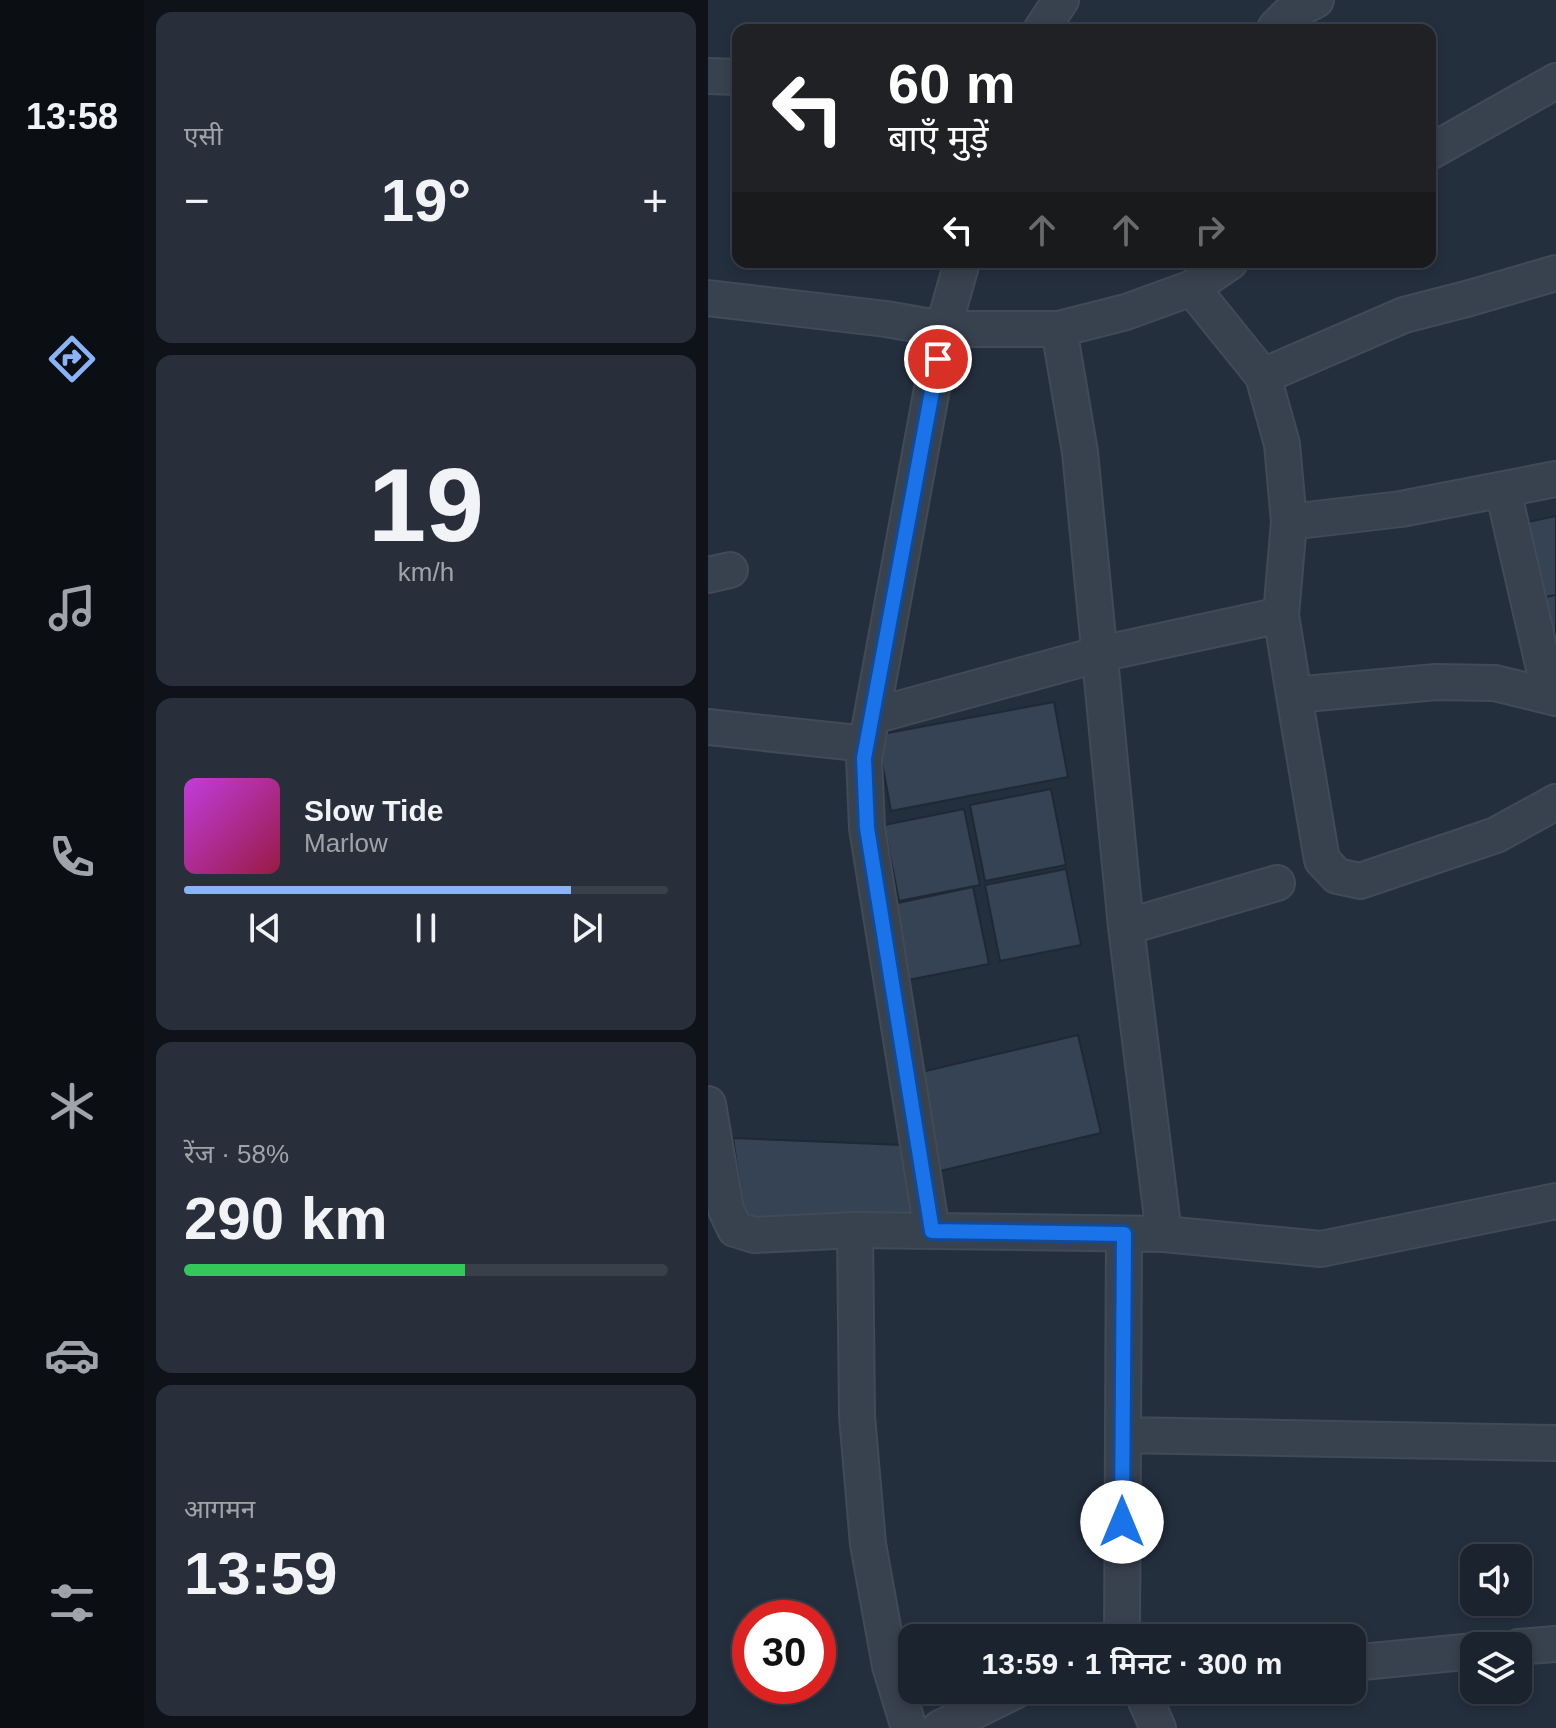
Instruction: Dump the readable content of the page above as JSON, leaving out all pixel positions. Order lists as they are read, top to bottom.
{
  "page": {
    "tabs": "13:58",
    "tile": [
      "एसी",
      ["19", "km/h"],
      ["रेंज · 58%", "290 km"],
      ["आगमन", "13:59"]
    ],
    "turn": ["60 m", "बाएँ मुड़ें"],
    "heat": ["−", "19°", "+"],
    "song": ["Slow Tide", "Marlow"],
    "limit": "30",
    "trip": "13:59 · 1 मिनट · 300 m"
  }
}
